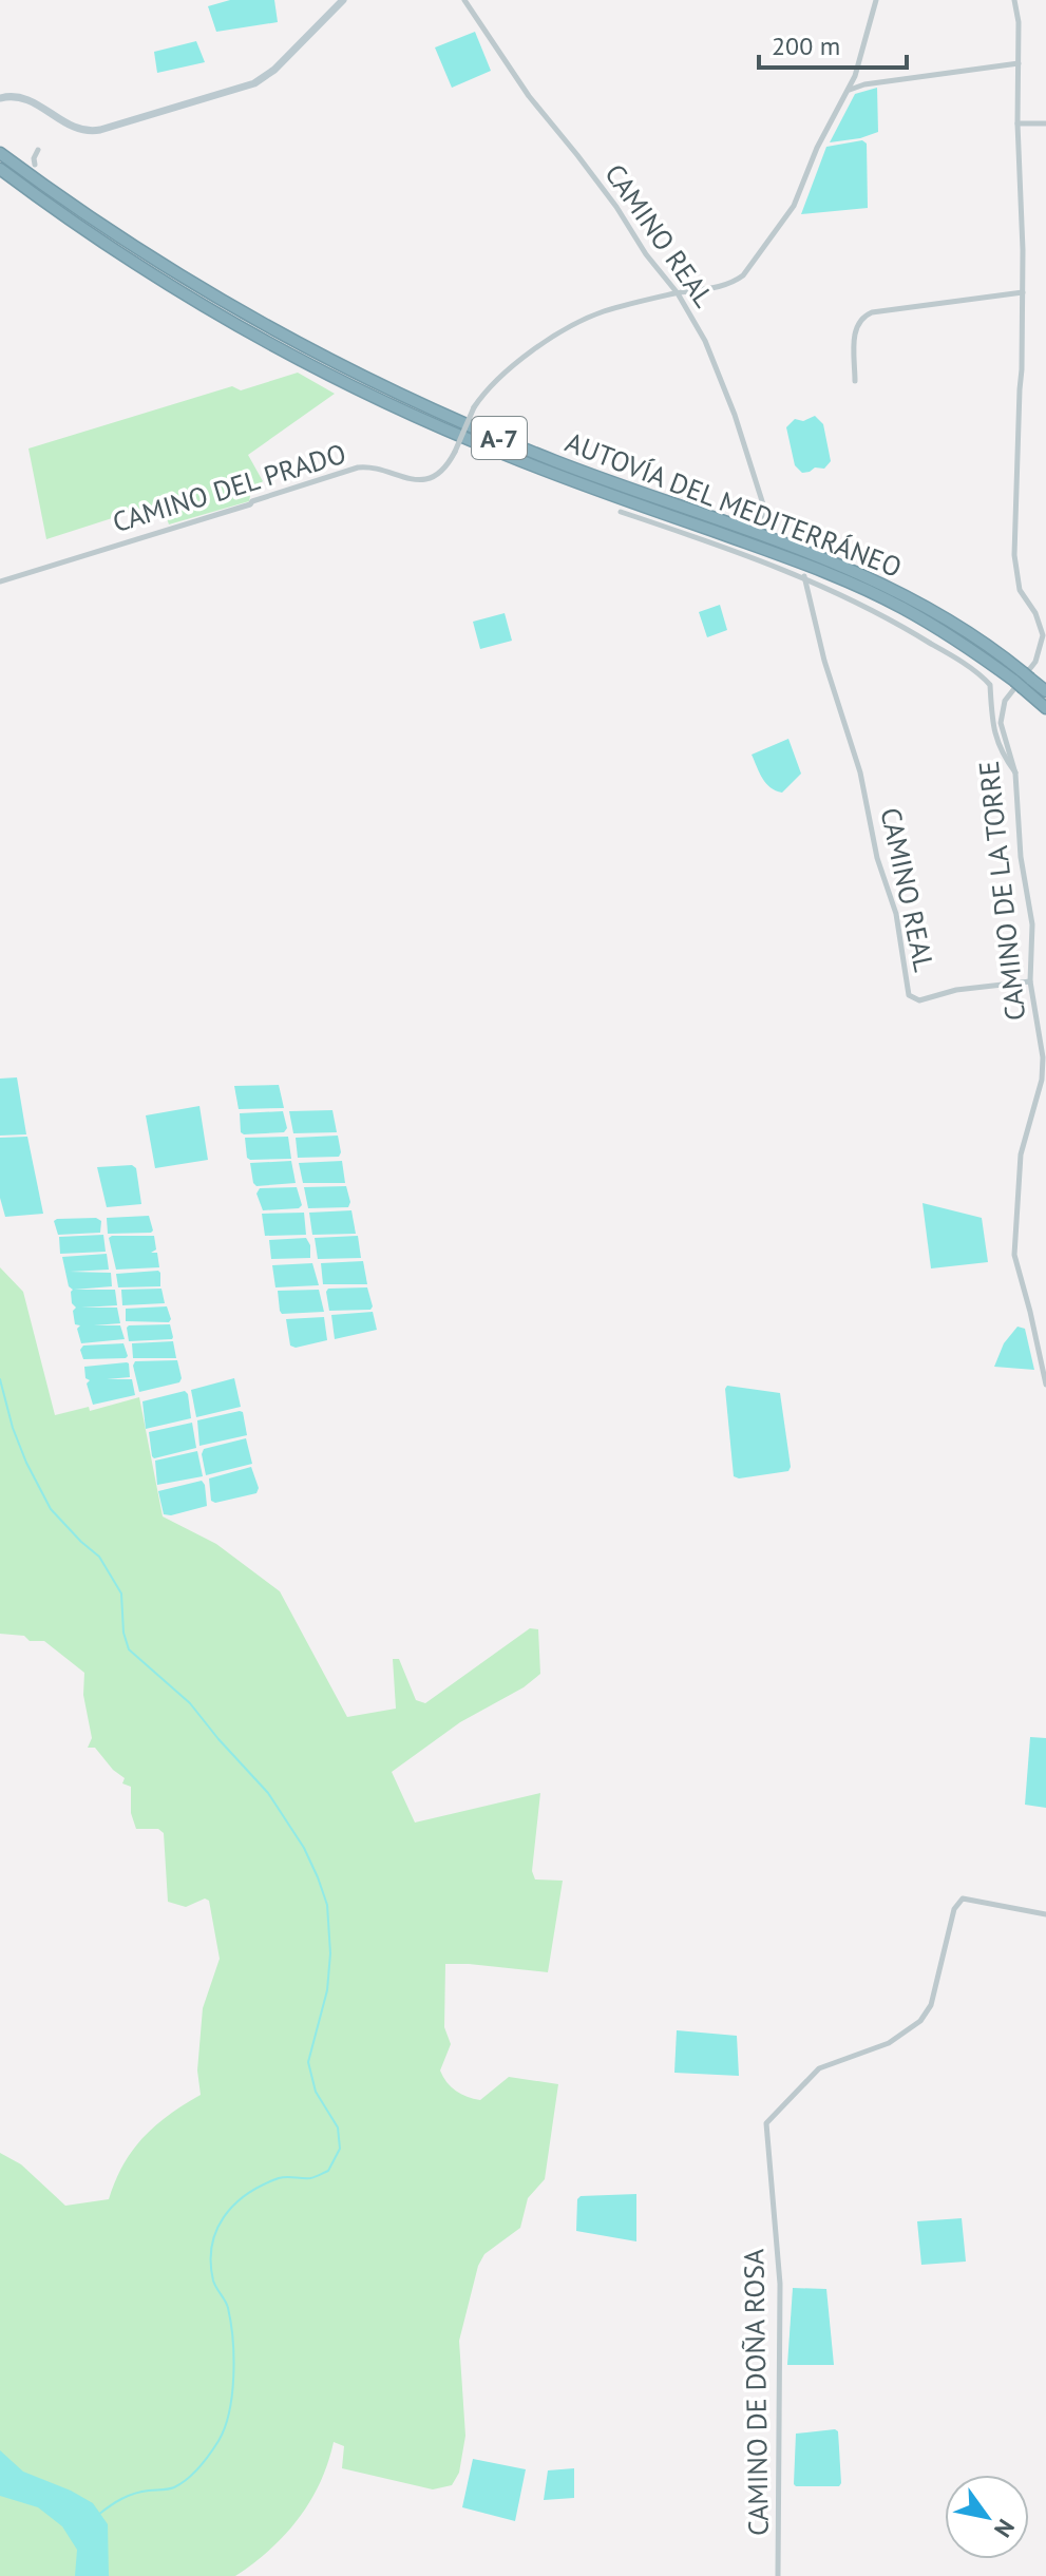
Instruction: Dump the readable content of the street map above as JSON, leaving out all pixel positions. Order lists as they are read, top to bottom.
{
  "streets": {
    "highway": ["A-7", "AUTOVÍA DEL MEDITERRÁNEO"],
    "street": [
      "CAMINO REAL",
      "CAMINO DEL PRADO",
      "CAMINO DE LA TORRE",
      "CAMINO DE DOÑA ROSA"
    ]
  },
  "crossings": [
    ["CAMINO REAL", "CAMINO DEL PRADO"],
    ["CAMINO REAL", "CAMINO DE LA TORRE"]
  ],
  "scale_bar": "200 m",
  "north": "bottom right"
}
